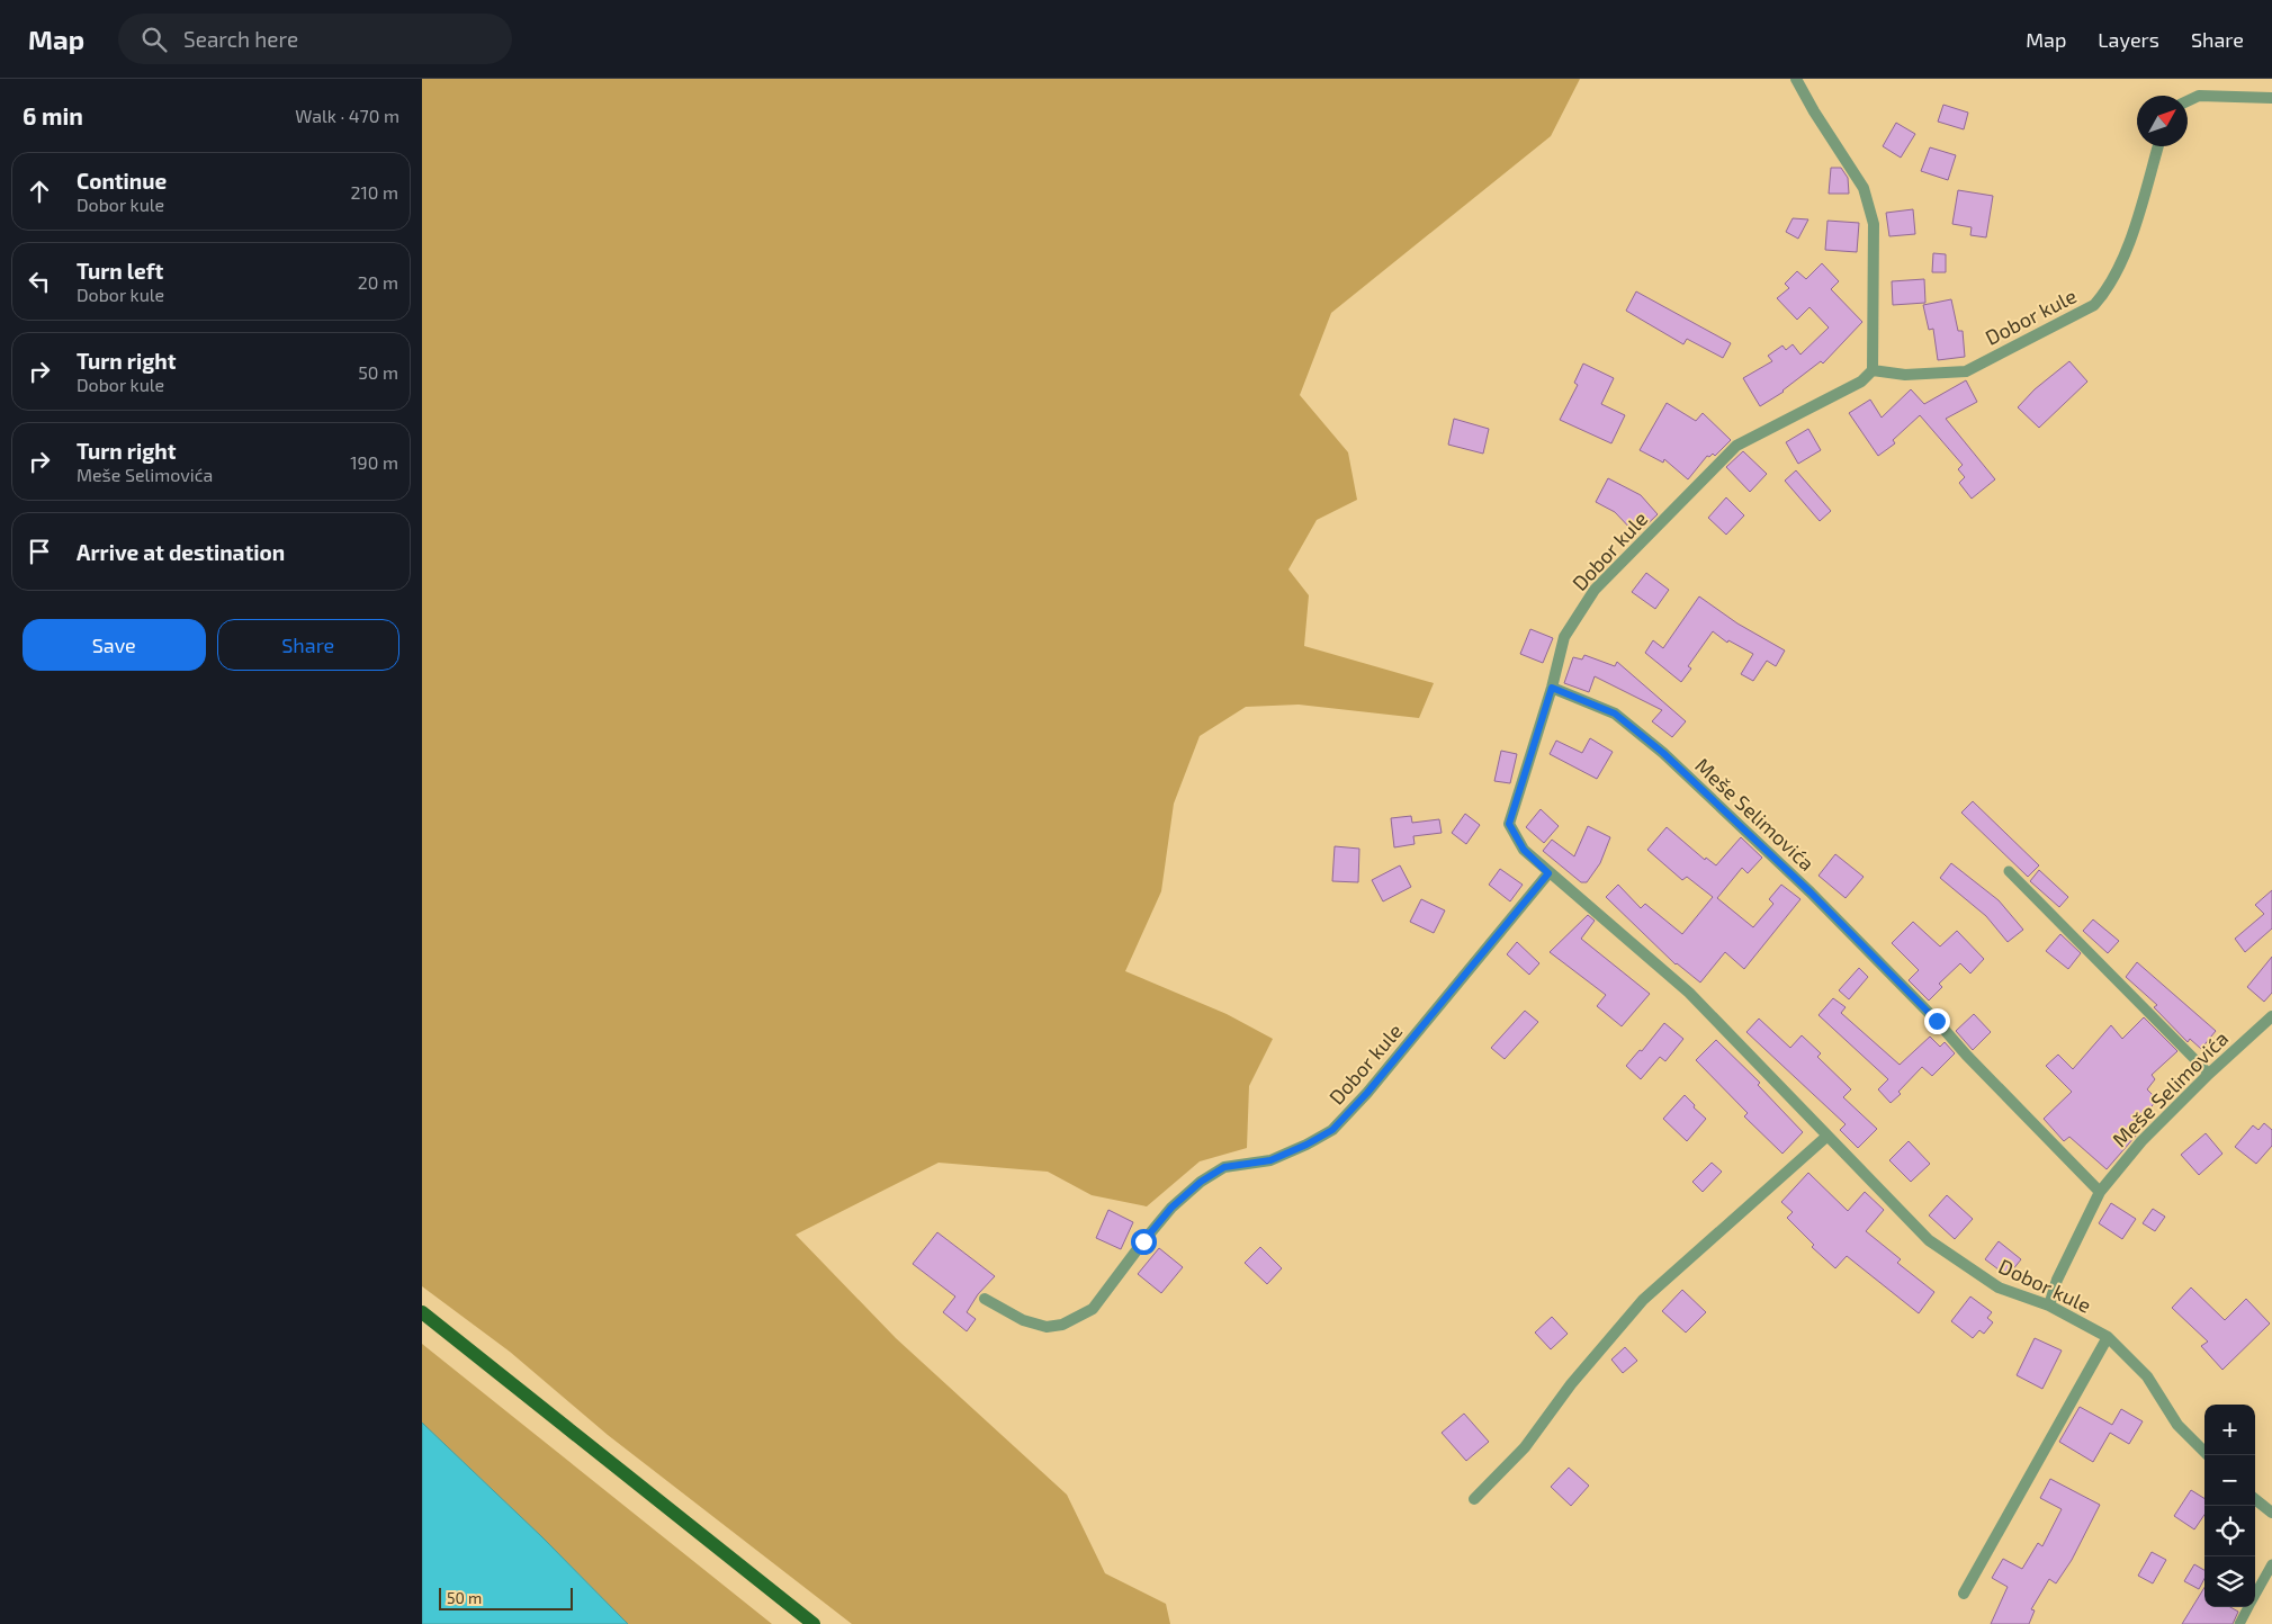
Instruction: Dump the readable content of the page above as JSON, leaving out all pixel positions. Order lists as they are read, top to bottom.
{
  "streets": {
    "street": ["Dobor kule", "Meše Selimovića"]
  },
  "crossings": [
    ["Dobor kule", "Meše Selimovića"]
  ],
  "scale_bar": "50 m",
  "north": "top right",
  "page": {
    "header": "Map",
    "search": "Search here",
    "nav": ["Map", "Layers", "Share"],
    "heading": ["6 min", "Walk · 470 m"],
    "list": [
      ["Continue", "Dobor kule", "210 m"],
      ["Turn left", "Dobor kule", "20 m"],
      ["Turn right", "Dobor kule", "50 m"],
      ["Turn right", "Meše Selimovića", "190 m"],
      "Arrive at destination"
    ],
    "buttons": ["Save", "Share"],
    "map_buttons": ["+", "−"],
    "scale": "50 m"
  }
}
